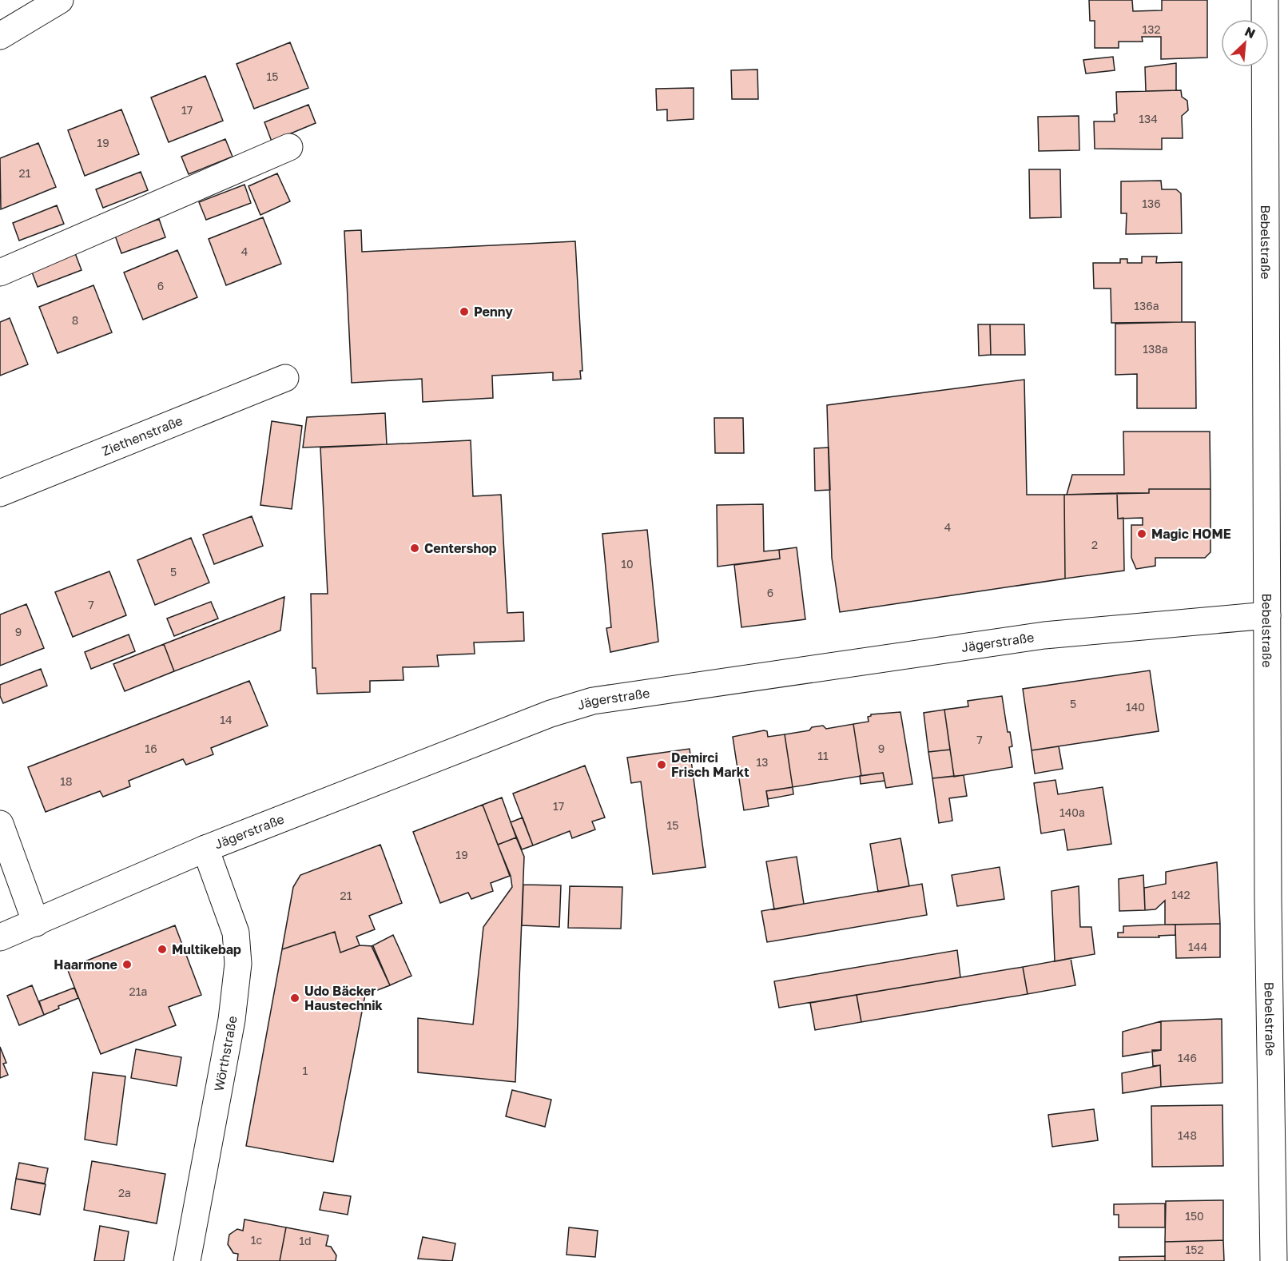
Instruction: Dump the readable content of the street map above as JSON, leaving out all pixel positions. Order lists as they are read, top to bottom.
{
  "streets": {
    "street": [
      "Bebelstraße",
      "Ziethenstraße",
      "Jägerstraße",
      "Wörthstraße"
    ]
  },
  "crossings": [
    ["Bebelstraße", "Jägerstraße"],
    ["Jägerstraße", "Wörthstraße"]
  ],
  "places": [
    "Penny",
    "Magic HOME",
    "Centershop",
    "Demirci Frisch Markt",
    "Multikebap",
    "Haarmone",
    "Udo Bäcker Haustechnik"
  ],
  "house_numbers": [
    "132",
    "15",
    "17",
    "134",
    "19",
    "21",
    "136",
    "4",
    "6",
    "136a",
    "8",
    "138a",
    "4",
    "2",
    "10",
    "5",
    "6",
    "7",
    "9",
    "5",
    "140",
    "14",
    "7",
    "16",
    "9",
    "11",
    "13",
    "18",
    "17",
    "140a",
    "15",
    "19",
    "142",
    "21",
    "144",
    "21a",
    "146",
    "1",
    "148",
    "2a",
    "150",
    "1c",
    "1d",
    "152"
  ],
  "north": "top right"
}
